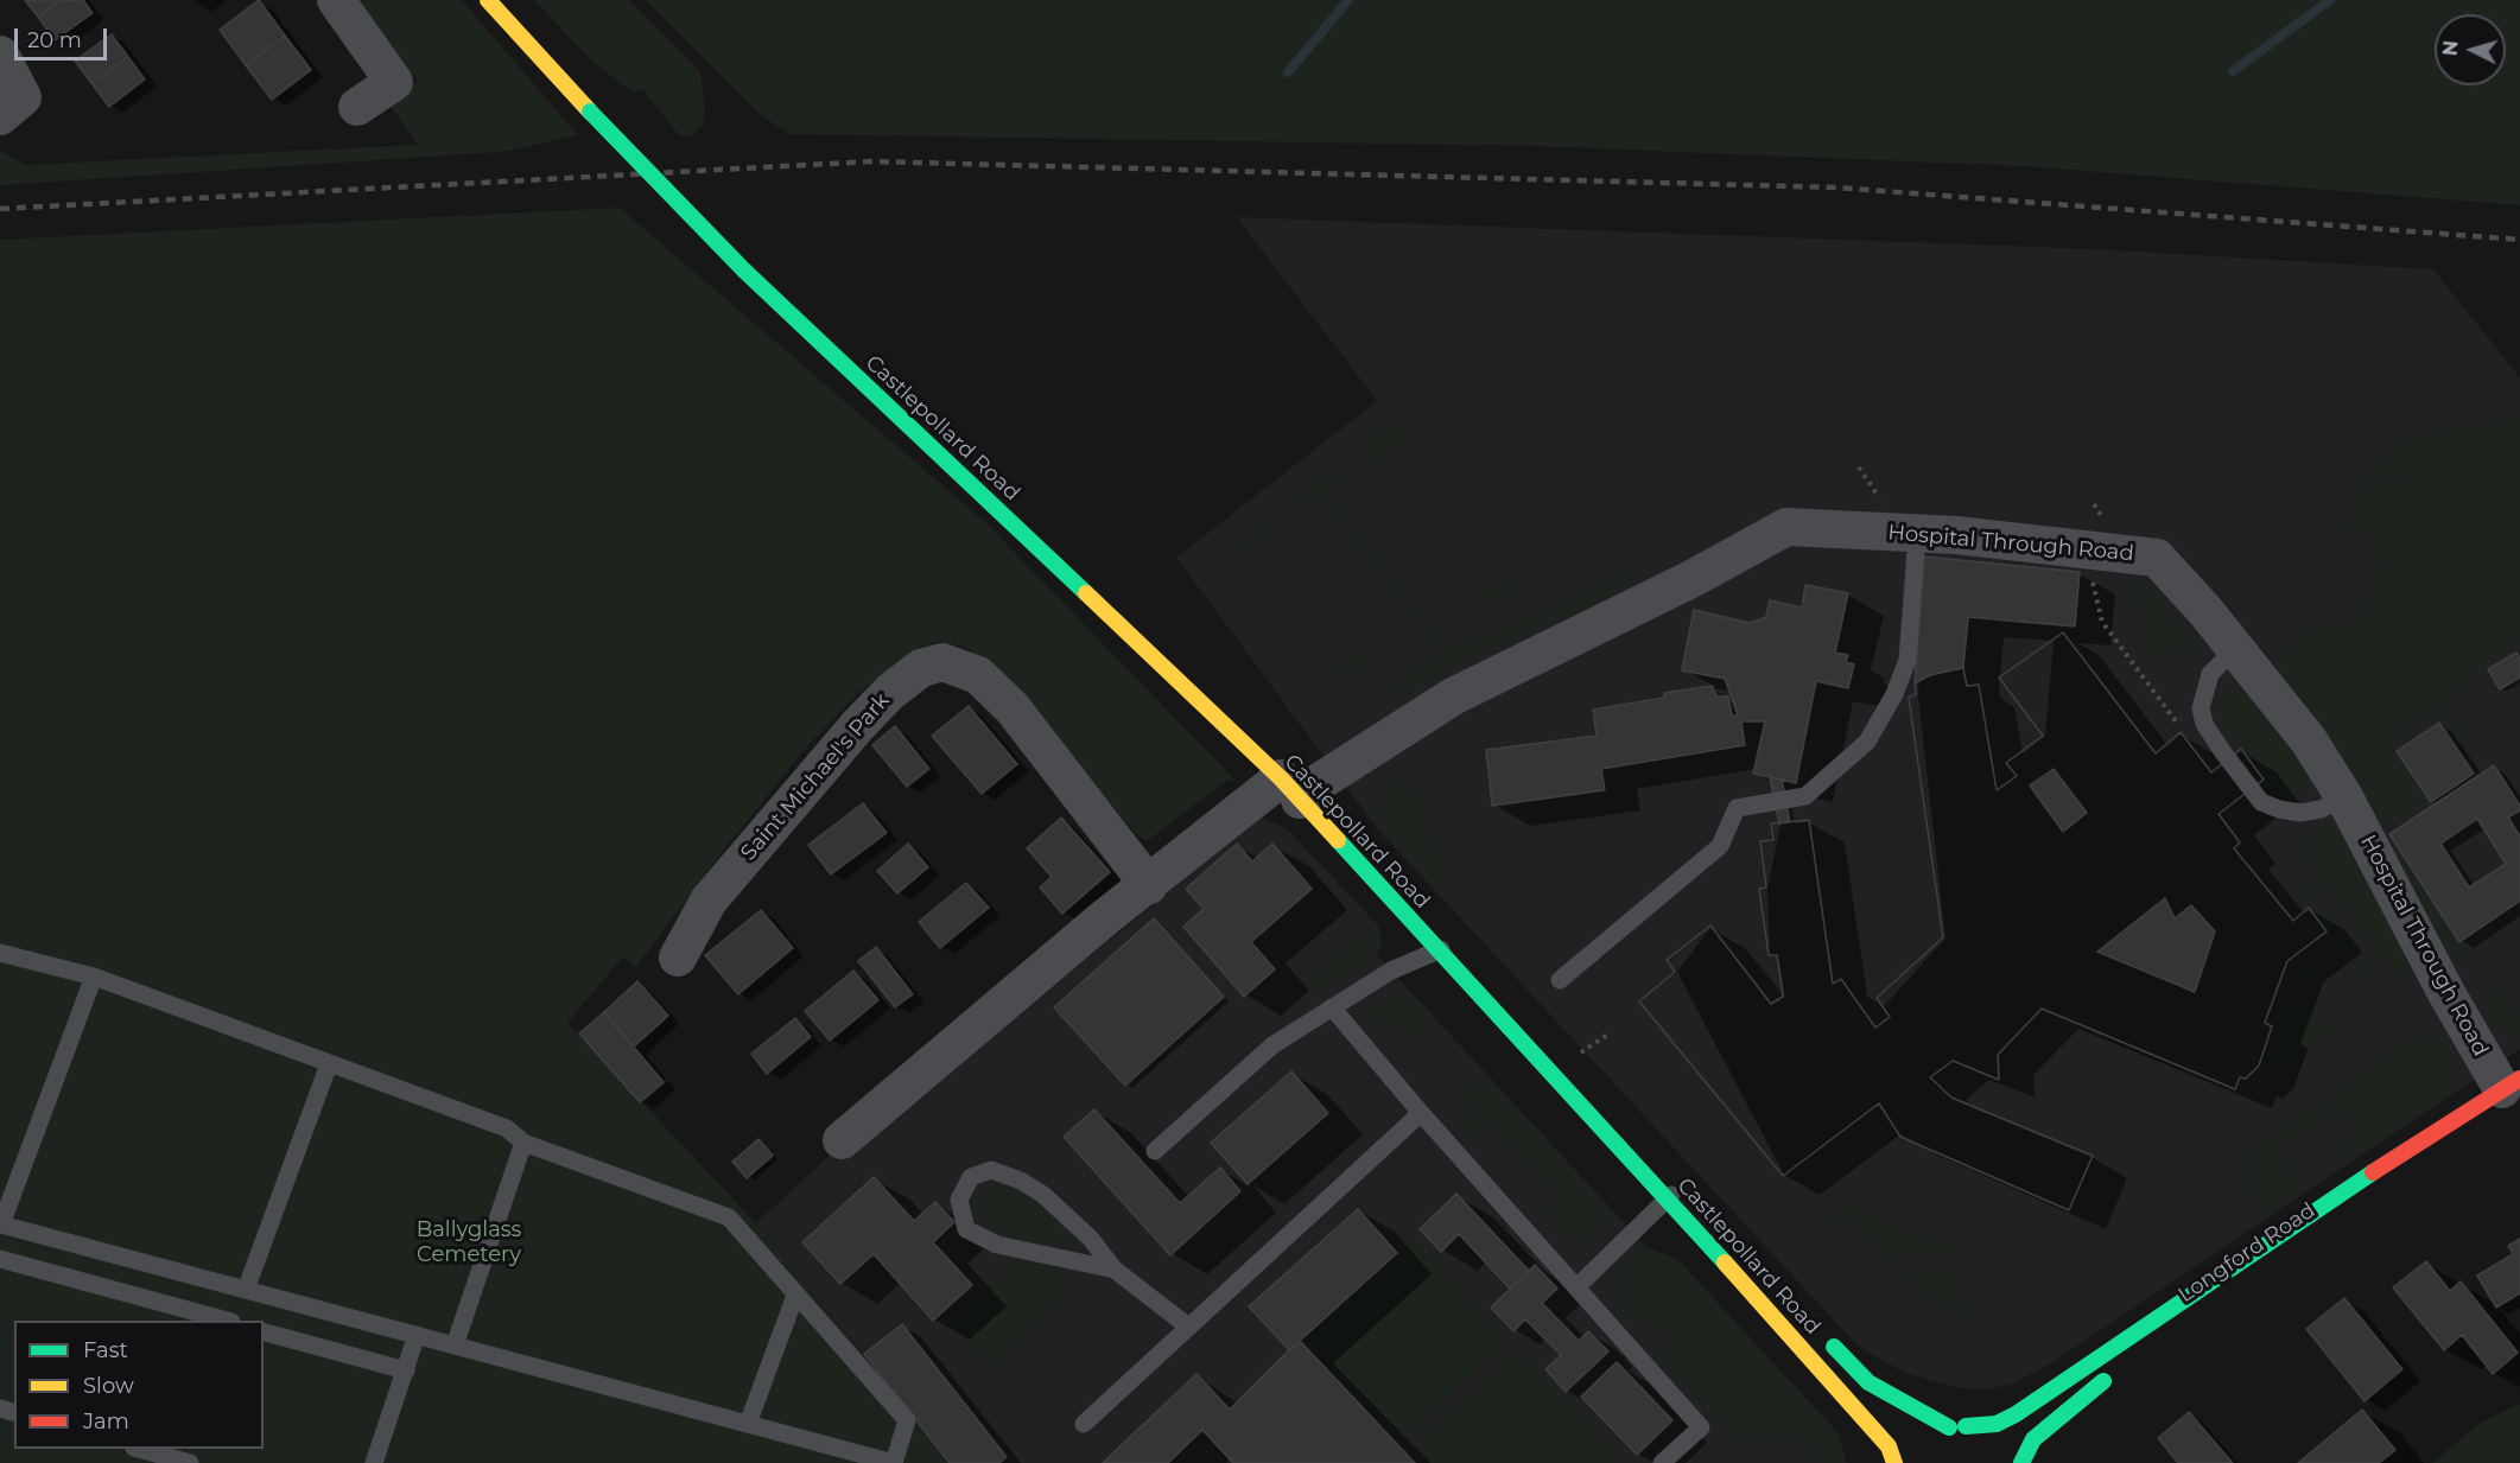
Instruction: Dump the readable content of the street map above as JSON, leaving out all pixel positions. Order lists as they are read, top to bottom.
{
  "streets": {
    "main road": ["Castlepollard Road"],
    "street": ["Hospital Through Road", "Saint Michael's Park"]
  },
  "crossings": [
    ["Castlepollard Road", "Hospital Through Road"]
  ],
  "parks": ["Ballyglass Cemetery"],
  "legend": ["Fast", "Slow", "Jam"],
  "scale_bar": "20 m",
  "north": "left"
}
